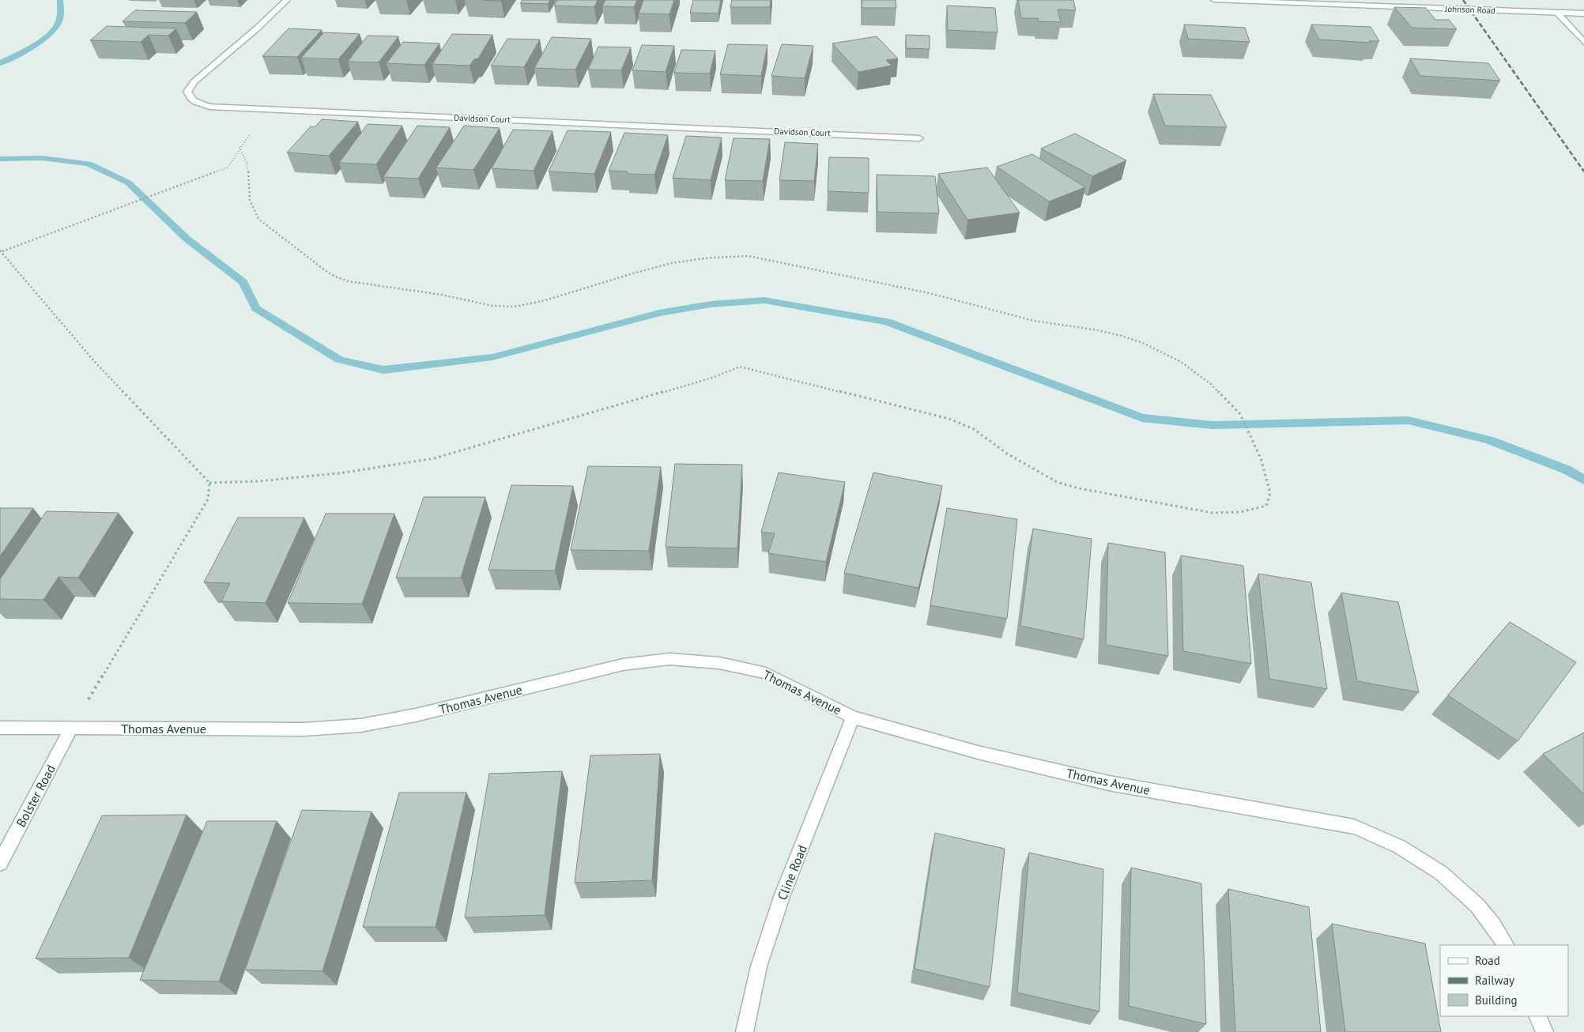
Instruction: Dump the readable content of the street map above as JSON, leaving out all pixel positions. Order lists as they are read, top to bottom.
{
  "streets": {
    "street": [
      "Johnson Road",
      "Davidson Court",
      "Thomas Avenue",
      "Bolster Road",
      "Cline Road"
    ]
  },
  "crossings": [
    ["Thomas Avenue", "Bolster Road"],
    ["Thomas Avenue", "Cline Road"]
  ],
  "legend": ["Road", "Railway", "Building"]
}
